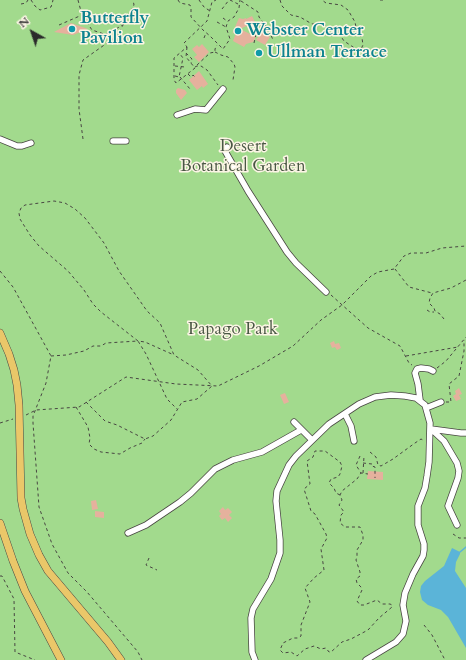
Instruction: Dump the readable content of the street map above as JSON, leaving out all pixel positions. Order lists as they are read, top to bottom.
{
  "parks": ["Desert Botanical Garden", "Papago Park"],
  "places": ["Butterfly Pavilion", "Webster Center", "Ullman Terrace"],
  "north": "top left"
}
